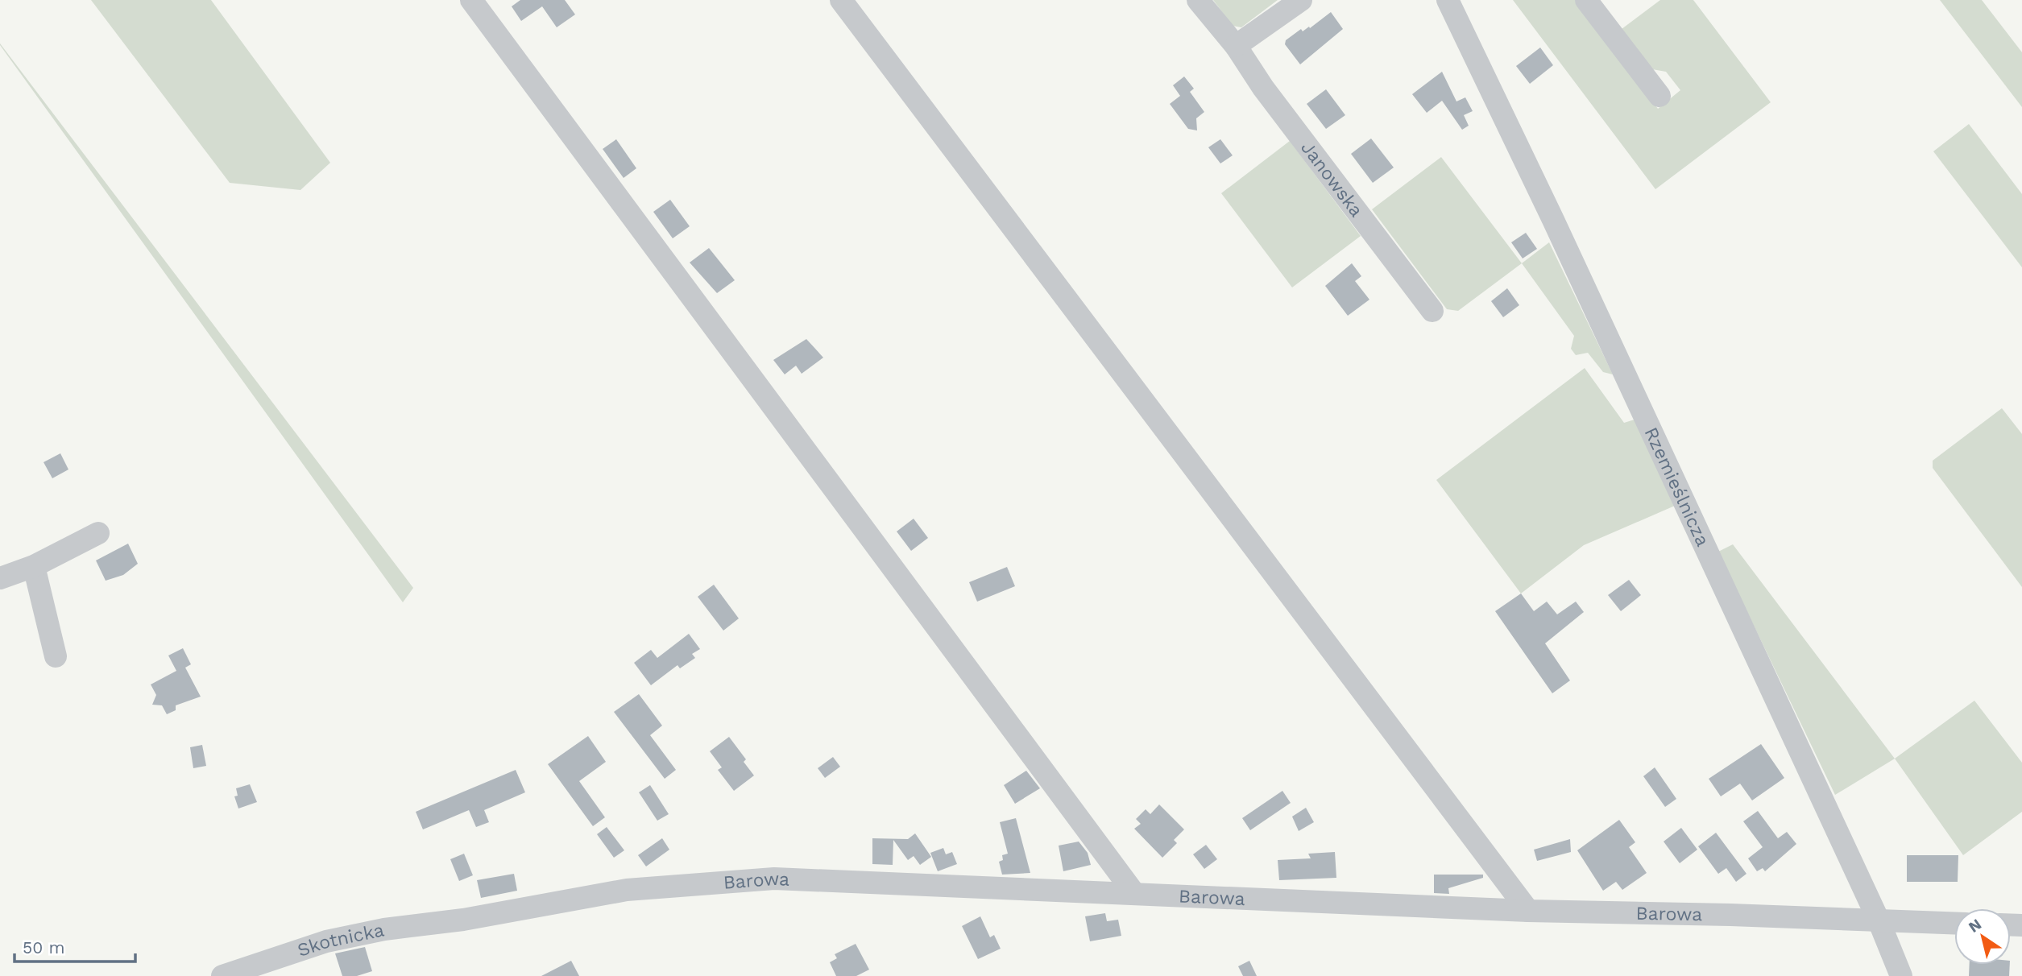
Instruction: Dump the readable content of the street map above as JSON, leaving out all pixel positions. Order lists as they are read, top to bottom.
{
  "streets": {
    "street": [
      "Janowska",
      "Rzemieślnicza",
      "Barowa",
      "Skotnicka"
    ]
  },
  "crossings": [
    ["Rzemieślnicza", "Barowa"],
    ["Barowa", "Skotnicka"]
  ],
  "scale_bar": "50 m",
  "north": "top left"
}
